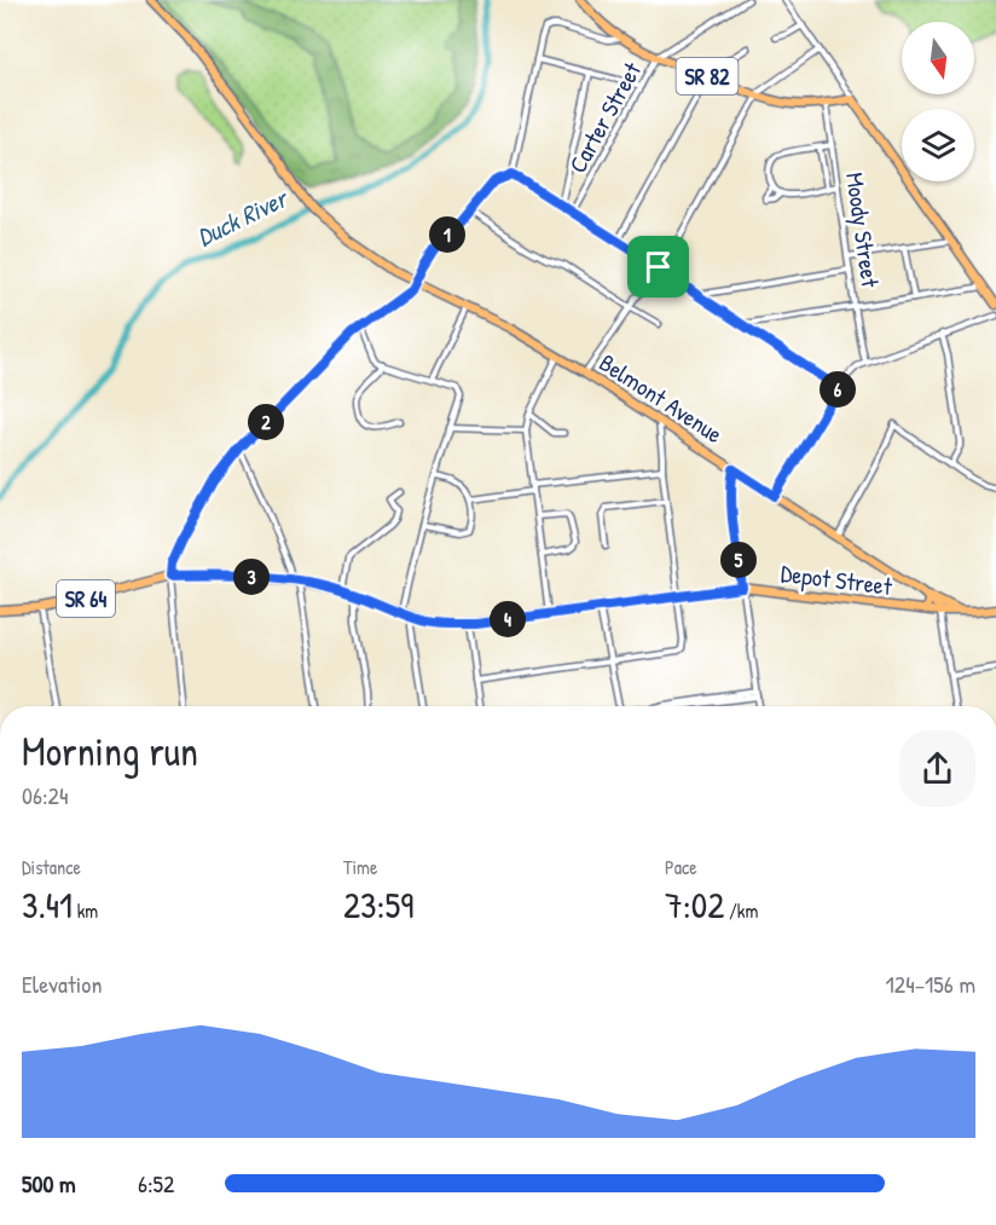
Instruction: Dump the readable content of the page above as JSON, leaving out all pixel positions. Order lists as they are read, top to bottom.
{
  "streets": {
    "main road": [
      "SR 82",
      "Belmont Avenue",
      "Depot Street",
      "SR 64"
    ],
    "street": ["Carter Street", "Moody Street"]
  },
  "crossings": [
    ["SR 82", "Carter Street"],
    ["SR 82", "Moody Street"],
    ["Belmont Avenue", "Depot Street"],
    ["Belmont Avenue", "SR 64"],
    ["Depot Street", "SR 64"]
  ],
  "water": ["Duck River"],
  "north": "bottom",
  "page": {
    "pins": [
      "1",
      "6",
      "2",
      "5",
      "3",
      "4"
    ],
    "heading": ["Morning run", "06:24"],
    "stats": [
      ["Distance", "3.41 km"],
      ["Time", "23:59"],
      ["Pace", "7:02 /km"]
    ],
    "chart": ["Elevation", "124–156 m"],
    "list": [
      {
        "name": "500 m",
        "note": "6:52"
      }
    ]
  }
}
